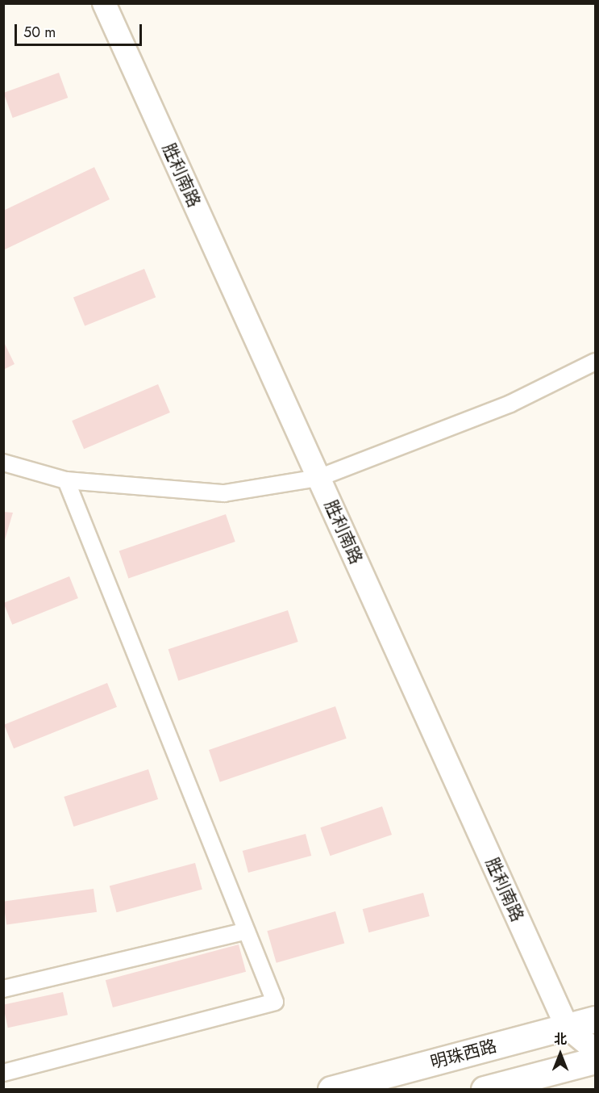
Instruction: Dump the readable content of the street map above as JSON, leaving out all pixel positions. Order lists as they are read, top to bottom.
{
  "streets": {
    "main road": ["胜利南路", "明珠西路"]
  },
  "crossings": [
    ["胜利南路", "明珠西路"]
  ],
  "scale_bar": "50 m",
  "north": "top"
}
